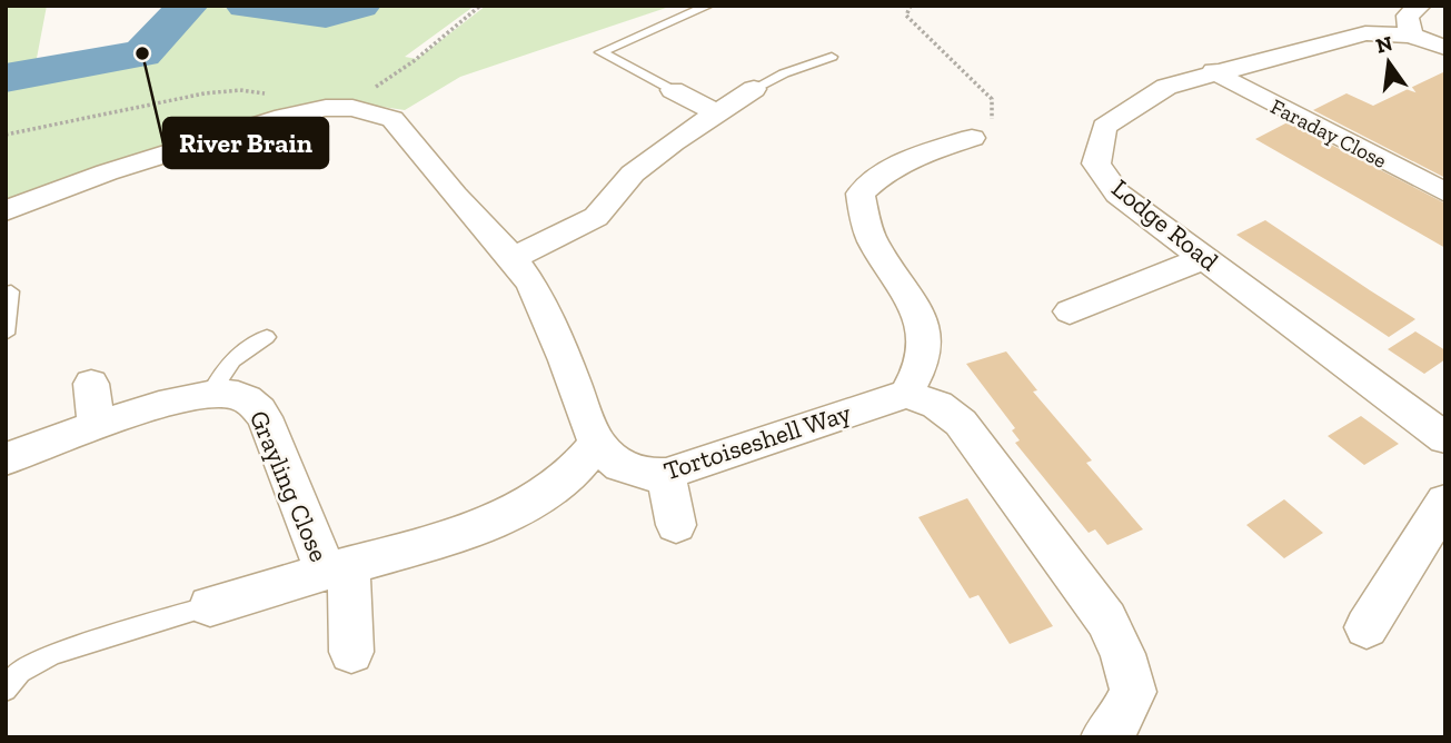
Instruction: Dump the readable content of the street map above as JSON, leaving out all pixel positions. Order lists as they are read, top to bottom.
{
  "streets": {
    "street": [
      "Faraday Close",
      "Lodge Road",
      "Tortoiseshell Way",
      "Grayling Close"
    ]
  },
  "crossings": [
    ["Faraday Close", "Lodge Road"],
    ["Tortoiseshell Way", "Grayling Close"]
  ],
  "places": ["River Brain"],
  "north": "top"
}
